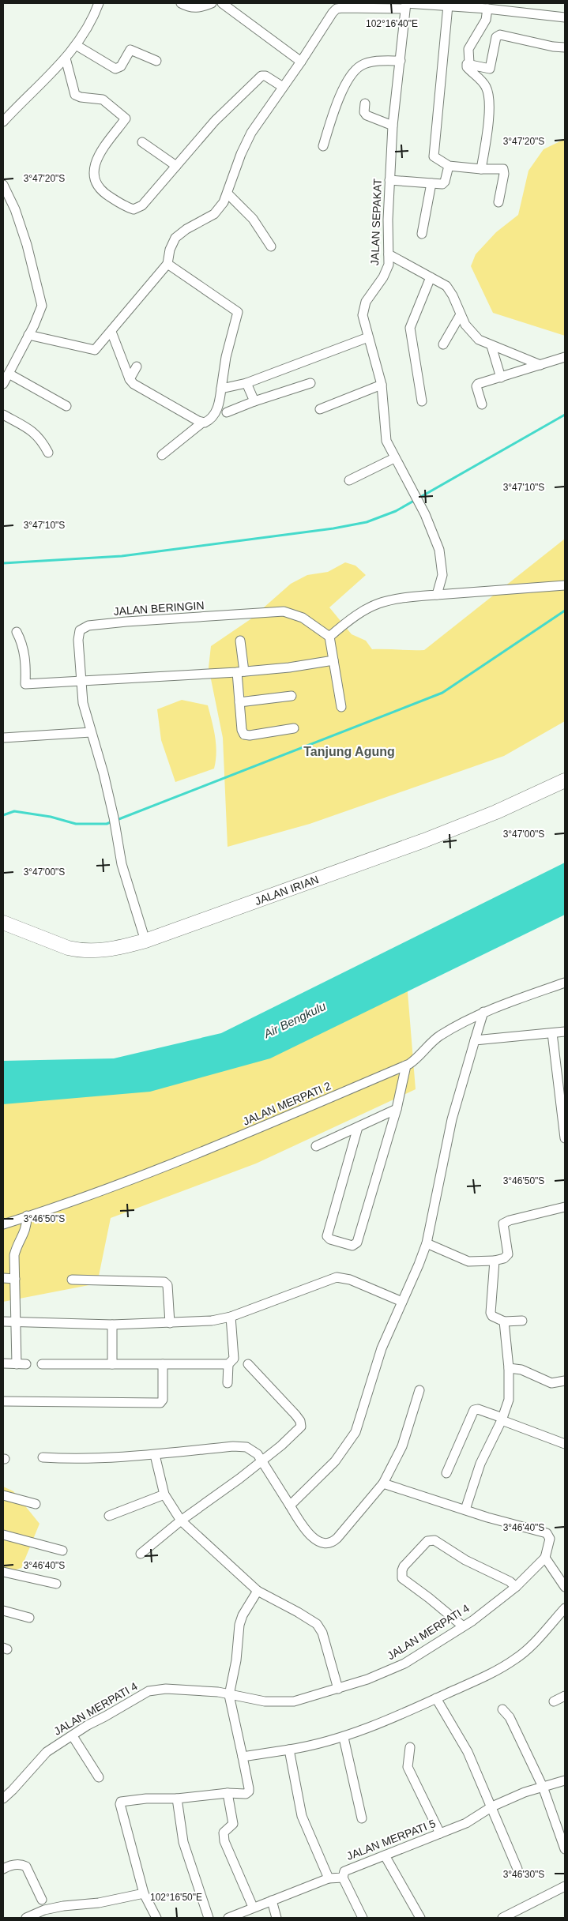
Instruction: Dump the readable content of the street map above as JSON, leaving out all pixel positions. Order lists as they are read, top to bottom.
{
  "streets": {
    "main road": ["JALAN IRIAN"],
    "street": [
      "JALAN SEPAKAT",
      "JALAN BERINGIN",
      "JALAN MERPATI 2",
      "JALAN MERPATI 4",
      "JALAN MERPATI 5"
    ]
  },
  "crossings": [
    ["JALAN BERINGIN", "JALAN IRIAN"]
  ],
  "districts": ["Tanjung Agung"],
  "water": ["Air Bengkulu"],
  "coordinates": [
    "102°16'40\"E",
    "3°47'20\"S",
    "3°47'10\"S",
    "3°47'00\"S",
    "3°46'50\"S",
    "3°46'40\"S",
    "3°46'30\"S",
    "102°16'50\"E"
  ]
}
